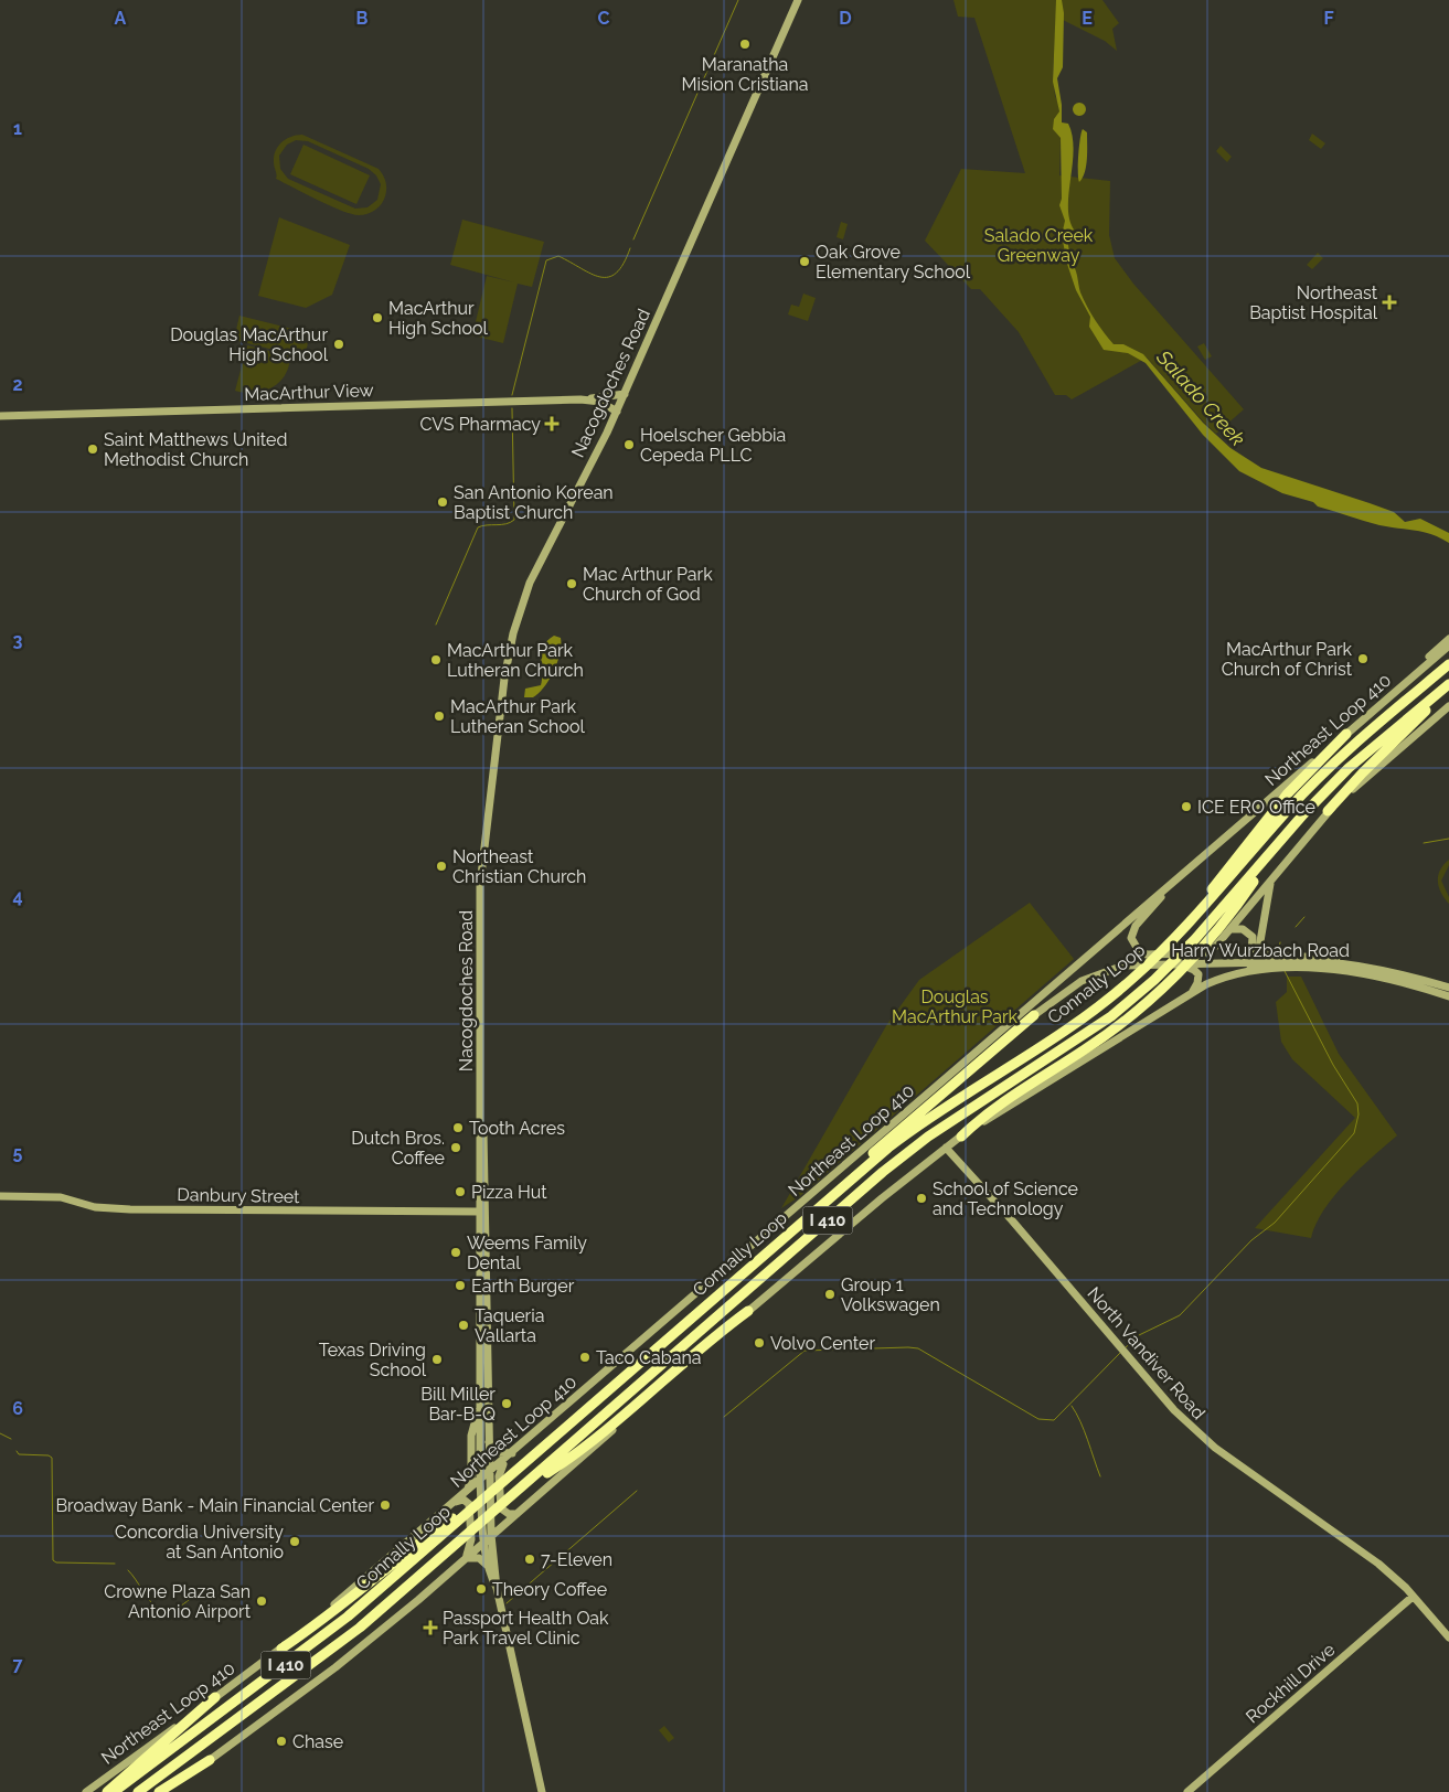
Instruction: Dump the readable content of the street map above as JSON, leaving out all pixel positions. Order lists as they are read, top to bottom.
{
  "streets": {
    "highway": ["Connally Loop", "I 410"],
    "main road": [
      "Nacogdoches Road",
      "MacArthur View",
      "Northeast Loop 410",
      "Harry Wurzbach Road",
      "Danbury Street",
      "North Vandiver Road",
      "Rockhill Drive"
    ]
  },
  "crossings": [
    ["Nacogdoches Road", "MacArthur View"],
    ["Nacogdoches Road", "Northeast Loop 410"],
    ["Nacogdoches Road", "Danbury Street"],
    ["Northeast Loop 410", "Harry Wurzbach Road"],
    ["North Vandiver Road", "Rockhill Drive"]
  ],
  "water": ["Salado Creek"],
  "parks": ["Salado Creek Greenway", "Douglas MacArthur Park"],
  "places": {
    "other": [
      "Maranatha Mision Cristiana",
      "Oak Grove Elementary School",
      "MacArthur High School",
      "Douglas MacArthur High School",
      "Hoelscher Gebbia Cepeda PLLC",
      "Saint Matthews United Methodist Church",
      "San Antonio Korean Baptist Church",
      "Mac Arthur Park Church of God",
      "MacArthur Park Church of Christ",
      "MacArthur Park Lutheran Church",
      "MacArthur Park Lutheran School",
      "ICE ERO Office",
      "Northeast Christian Church",
      "Tooth Acres",
      "Dutch Bros. Coffee",
      "Pizza Hut",
      "School of Science and Technology",
      "Weems Family Dental",
      "Earth Burger",
      "Group 1 Volkswagen",
      "Taqueria Vallarta",
      "Volvo Center",
      "Taco Cabana",
      "Texas Driving School",
      "Bill Miller Bar-B-Q",
      "Broadway Bank - Main Financial Center",
      "Concordia University at San Antonio",
      "7-Eleven",
      "Theory Coffee",
      "Crowne Plaza San Antonio Airport",
      "Chase"
    ],
    "health": ["Northeast Baptist Hospital", "CVS Pharmacy", "Passport Health Oak Park Travel Clinic"]
  },
  "grid": {
    "columns": [
      "A",
      "B",
      "C",
      "D",
      "E",
      "F"
    ],
    "rows": [
      "1",
      "2",
      "3",
      "4",
      "5",
      "6",
      "7"
    ]
  }
}
